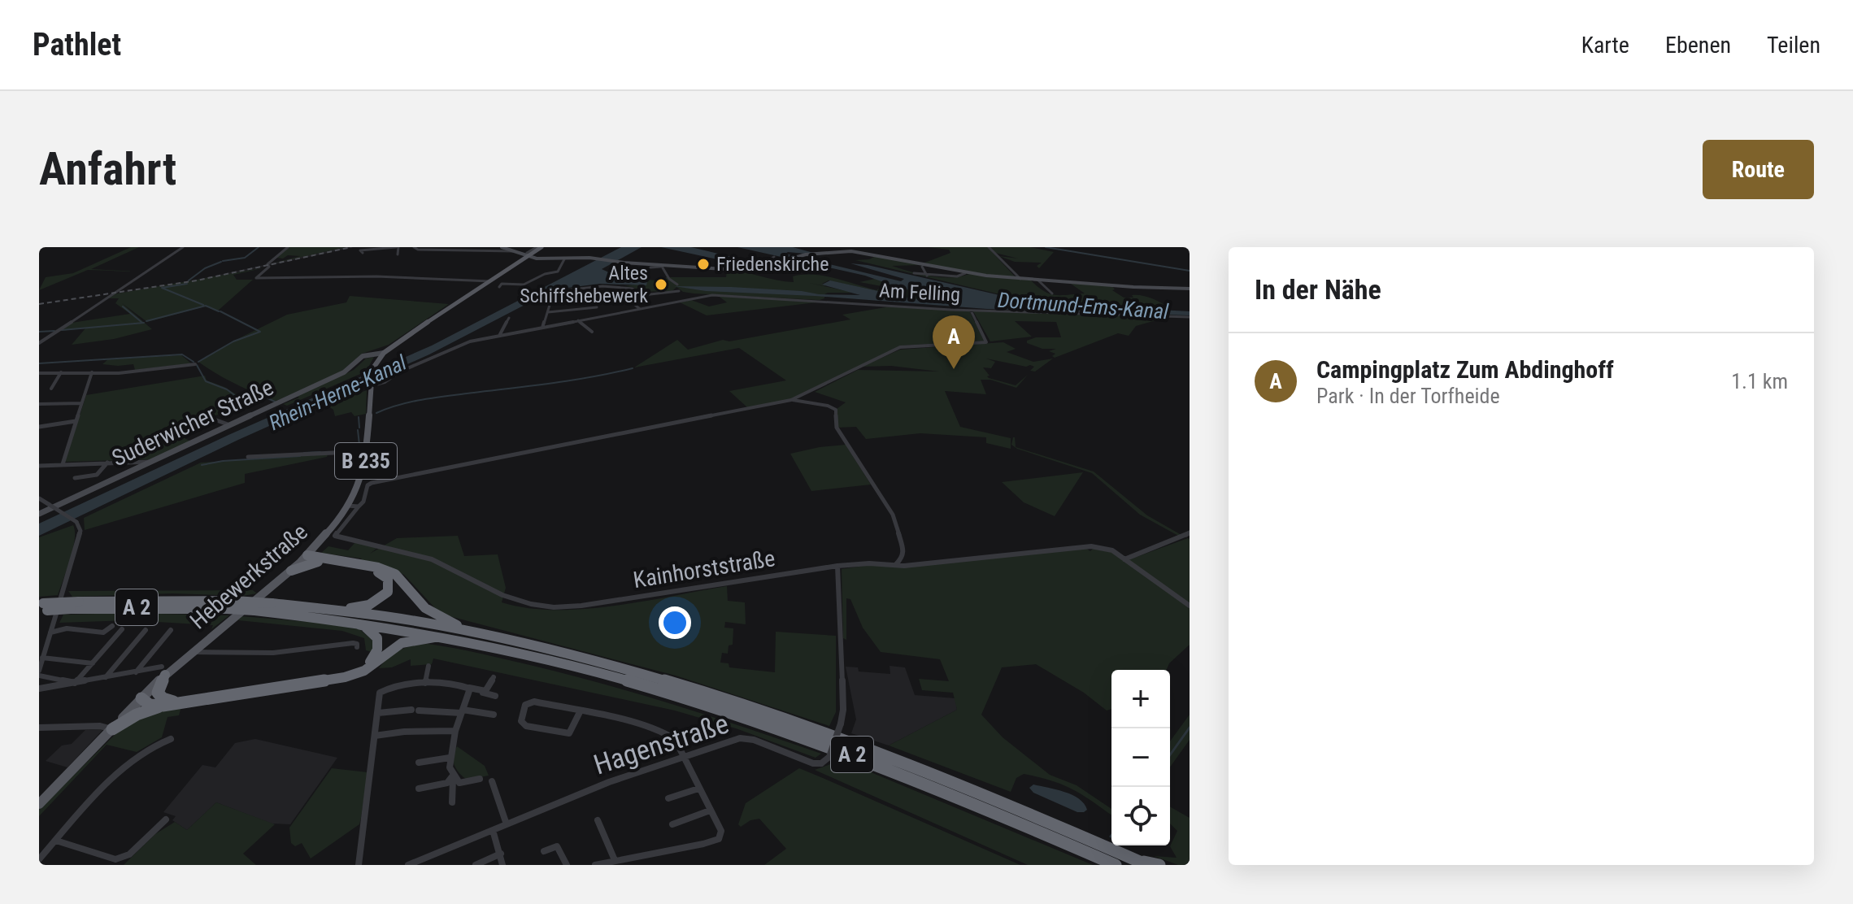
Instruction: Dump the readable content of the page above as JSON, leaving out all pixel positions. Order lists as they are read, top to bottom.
{
  "streets": {
    "highway": ["A 2"],
    "main road": ["Suderwicher Straße", "B 235", "Hebewerkstraße"],
    "street": ["Am Felling", "Kainhorststraße", "Hagenstraße"]
  },
  "crossings": [
    ["Suderwicher Straße", "B 235"],
    ["B 235", "Hebewerkstraße"],
    ["Kainhorststraße", "Hagenstraße"]
  ],
  "water": ["Dortmund-Ems-Kanal", "Rhein-Herne-Kanal"],
  "places": ["Friedenskirche", "Altes Schiffshebewerk"],
  "page": {
    "header": "Pathlet",
    "nav": ["Karte", "Ebenen", "Teilen"],
    "buttons": "Route",
    "title": "Anfahrt",
    "heading": "In der Nähe",
    "pins": "A",
    "list": [
      {
        "mark": "A",
        "name": "Campingplatz Zum Abdinghoff",
        "note": "Park · In der Torfheide",
        "value": "1.1 km"
      }
    ],
    "map_buttons": ["+", "−"]
  }
}
